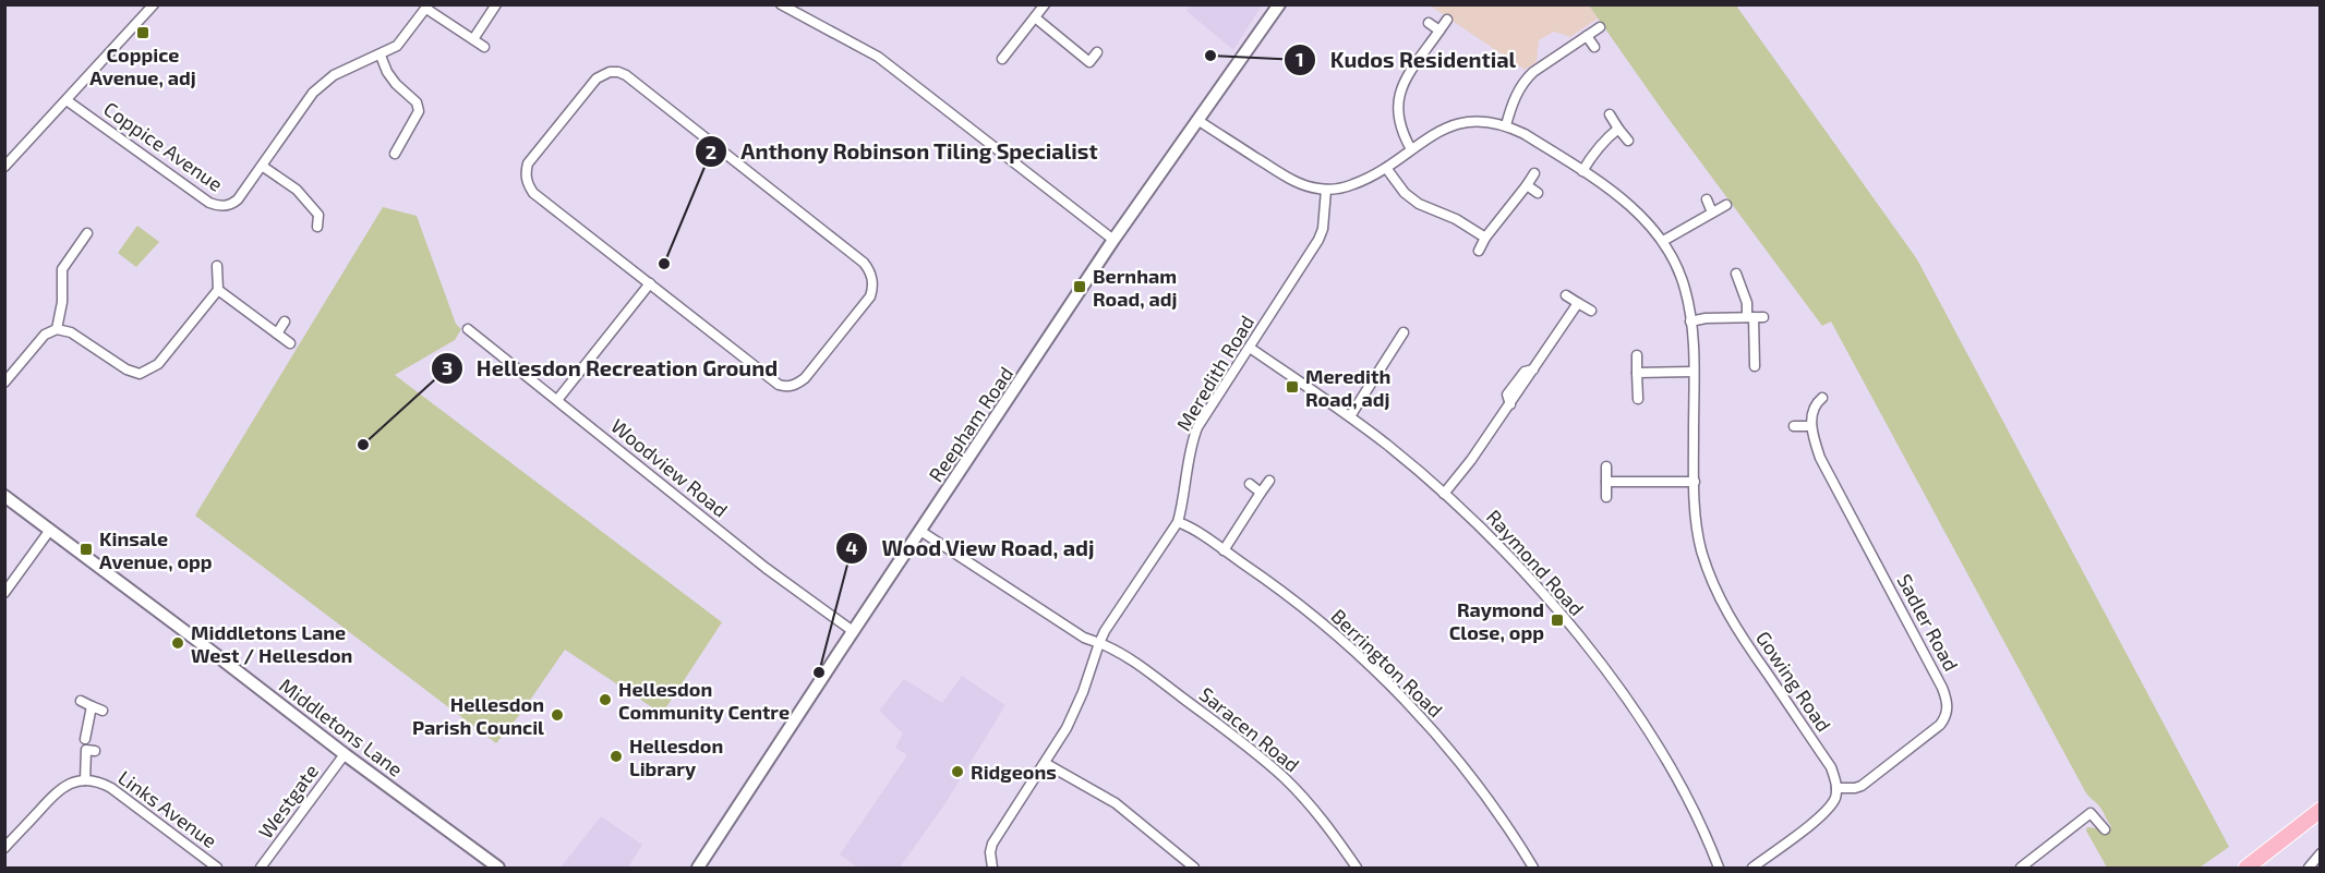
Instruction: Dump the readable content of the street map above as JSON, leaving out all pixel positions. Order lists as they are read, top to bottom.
{
  "streets": {
    "street": [
      "Coppice Avenue",
      "Meredith Road",
      "Reepham Road",
      "Woodview Road",
      "Raymond Road",
      "Sadler Road",
      "Berrington Road",
      "Gowing Road",
      "Middletons Lane",
      "Saracen Road",
      "Westgate",
      "Links Avenue"
    ]
  },
  "crossings": [
    ["Meredith Road", "Raymond Road"],
    ["Meredith Road", "Berrington Road"],
    ["Meredith Road", "Saracen Road"],
    ["Reepham Road", "Woodview Road"],
    ["Sadler Road", "Gowing Road"],
    ["Middletons Lane", "Westgate"]
  ],
  "places": {
    "transit": [
      "Coppice Avenue, adj",
      "Bernham Road, adj",
      "Meredith Road, adj",
      "Kinsale Avenue, opp",
      "Raymond Close, opp"
    ],
    "other": [
      "Kudos Residential",
      "Anthony Robinson Tiling Specialist",
      "Hellesdon Recreation Ground",
      "Middletons Lane West / Hellesdon",
      "Wood View Road, adj",
      "Hellesdon Community Centre",
      "Hellesdon Parish Council",
      "Hellesdon Library",
      "Ridgeons"
    ]
  }
}
